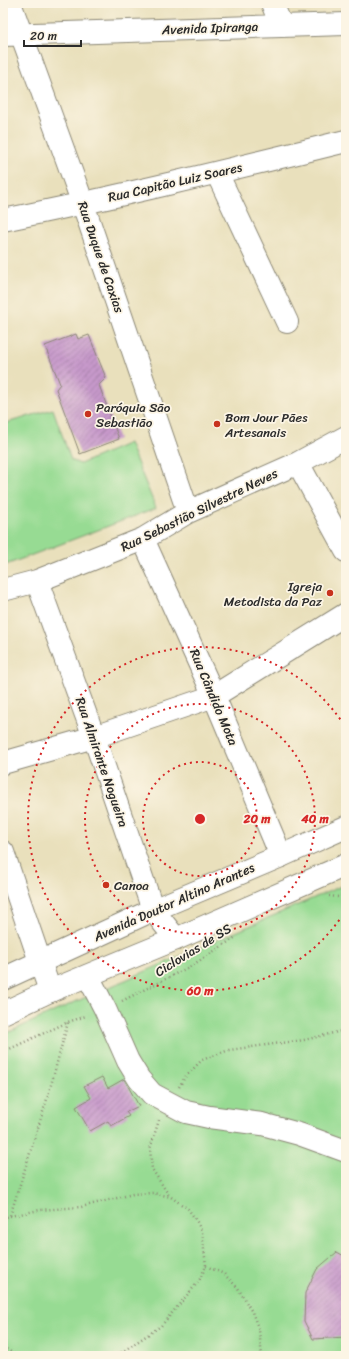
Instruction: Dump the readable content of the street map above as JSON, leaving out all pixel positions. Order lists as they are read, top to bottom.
{
  "streets": {
    "street": [
      "Avenida Ipiranga",
      "Rua Capitão Luiz Soares",
      "Rua Duque de Caxias",
      "Rua Sebastião Silvestre Neves",
      "Rua Cândido Mota",
      "Rua Almirante Nogueira",
      "Avenida Doutor Altino Arantes"
    ],
    "path": ["Ciclovias de SS"]
  },
  "crossings": [
    ["Avenida Ipiranga", "Rua Duque de Caxias"],
    ["Rua Capitão Luiz Soares", "Rua Duque de Caxias"],
    ["Rua Duque de Caxias", "Rua Sebastião Silvestre Neves"],
    ["Rua Sebastião Silvestre Neves", "Rua Cândido Mota"],
    ["Rua Sebastião Silvestre Neves", "Rua Almirante Nogueira"],
    ["Rua Cândido Mota", "Avenida Doutor Altino Arantes"],
    ["Rua Almirante Nogueira", "Avenida Doutor Altino Arantes"]
  ],
  "places": [
    "Paróquia São Sebastião",
    "Bom Jour Pães Artesanais",
    "Igreja Metodista da Paz",
    "Canoa"
  ],
  "scale_bar": "20 m",
  "rings": ["20 m", "40 m", "60 m"]
}
